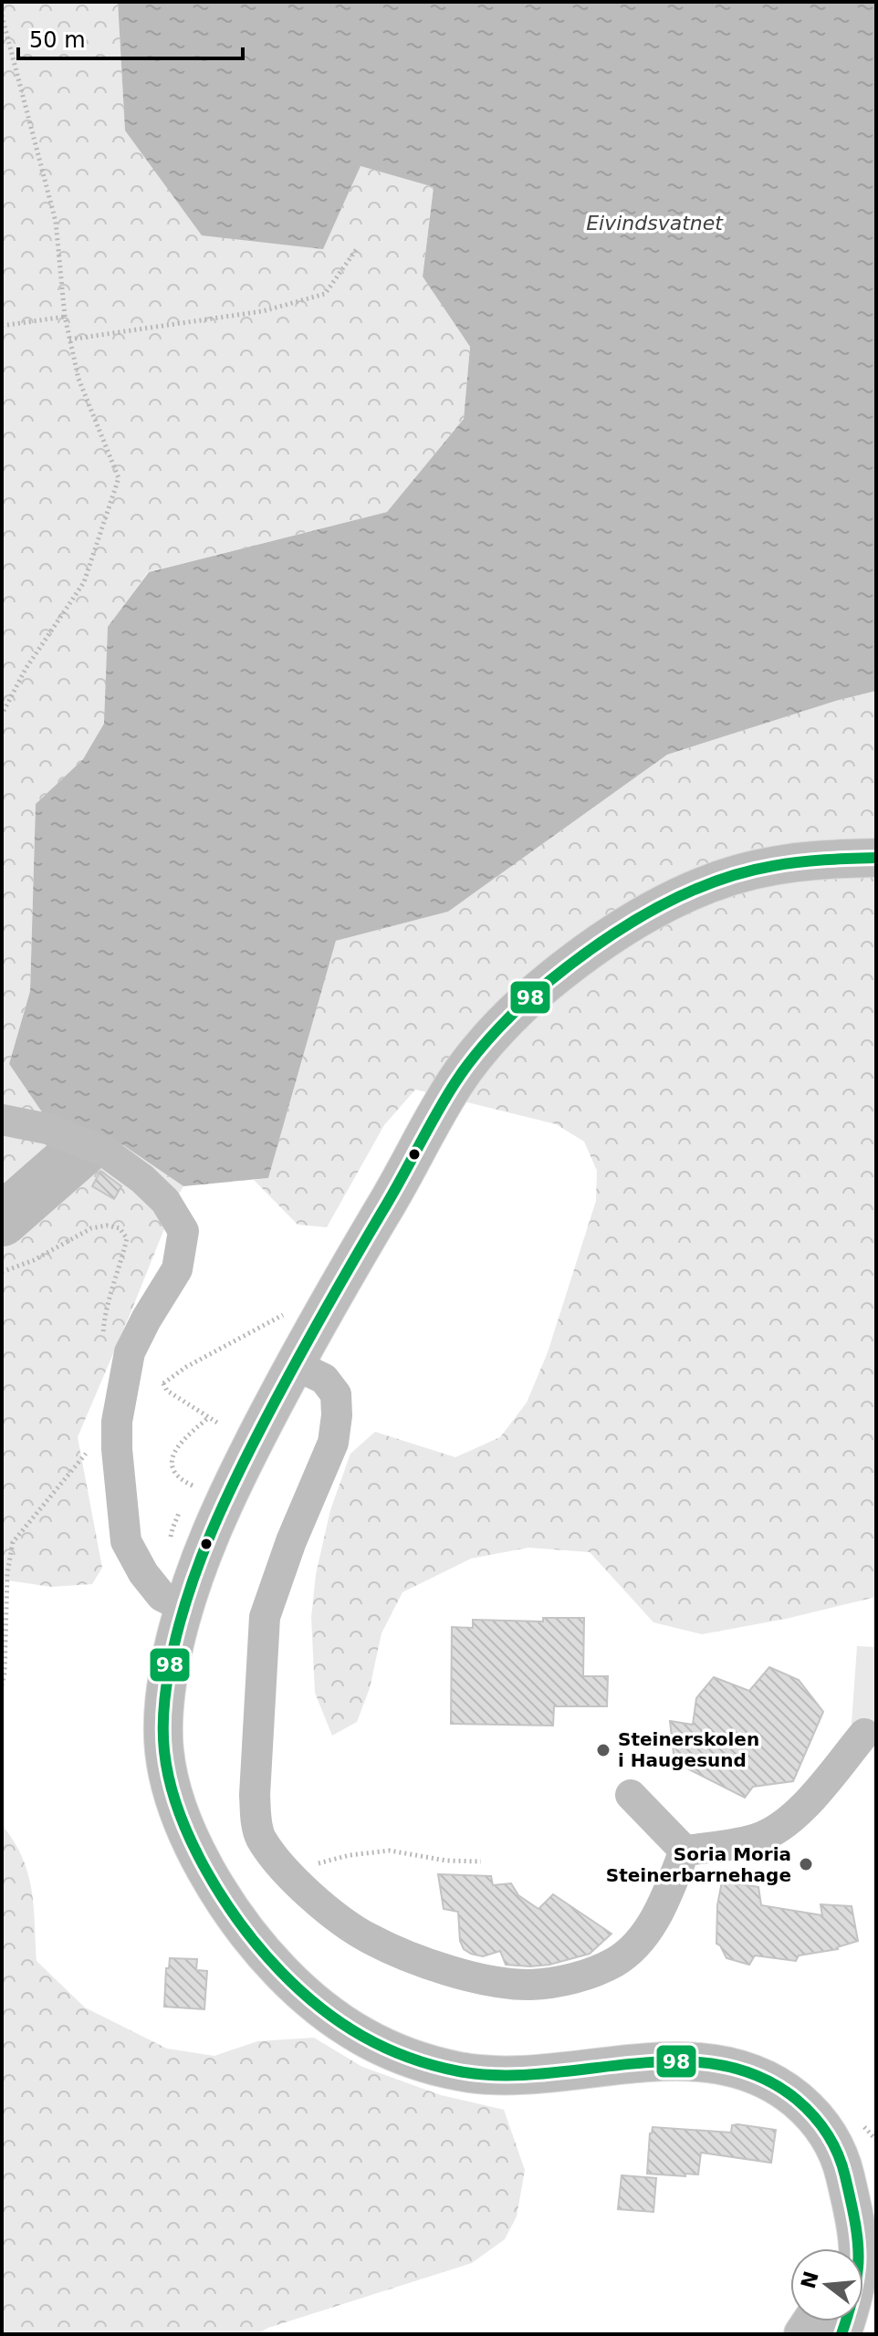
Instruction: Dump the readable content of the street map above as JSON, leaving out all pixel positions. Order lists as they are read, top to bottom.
{
  "water": ["Eivindsvatnet"],
  "places": ["Steinerskolen i Haugesund", "Soria Moria Steinerbarnehage"],
  "lines": ["transit line 98"],
  "scale_bar": "50 m",
  "north": "left"
}
